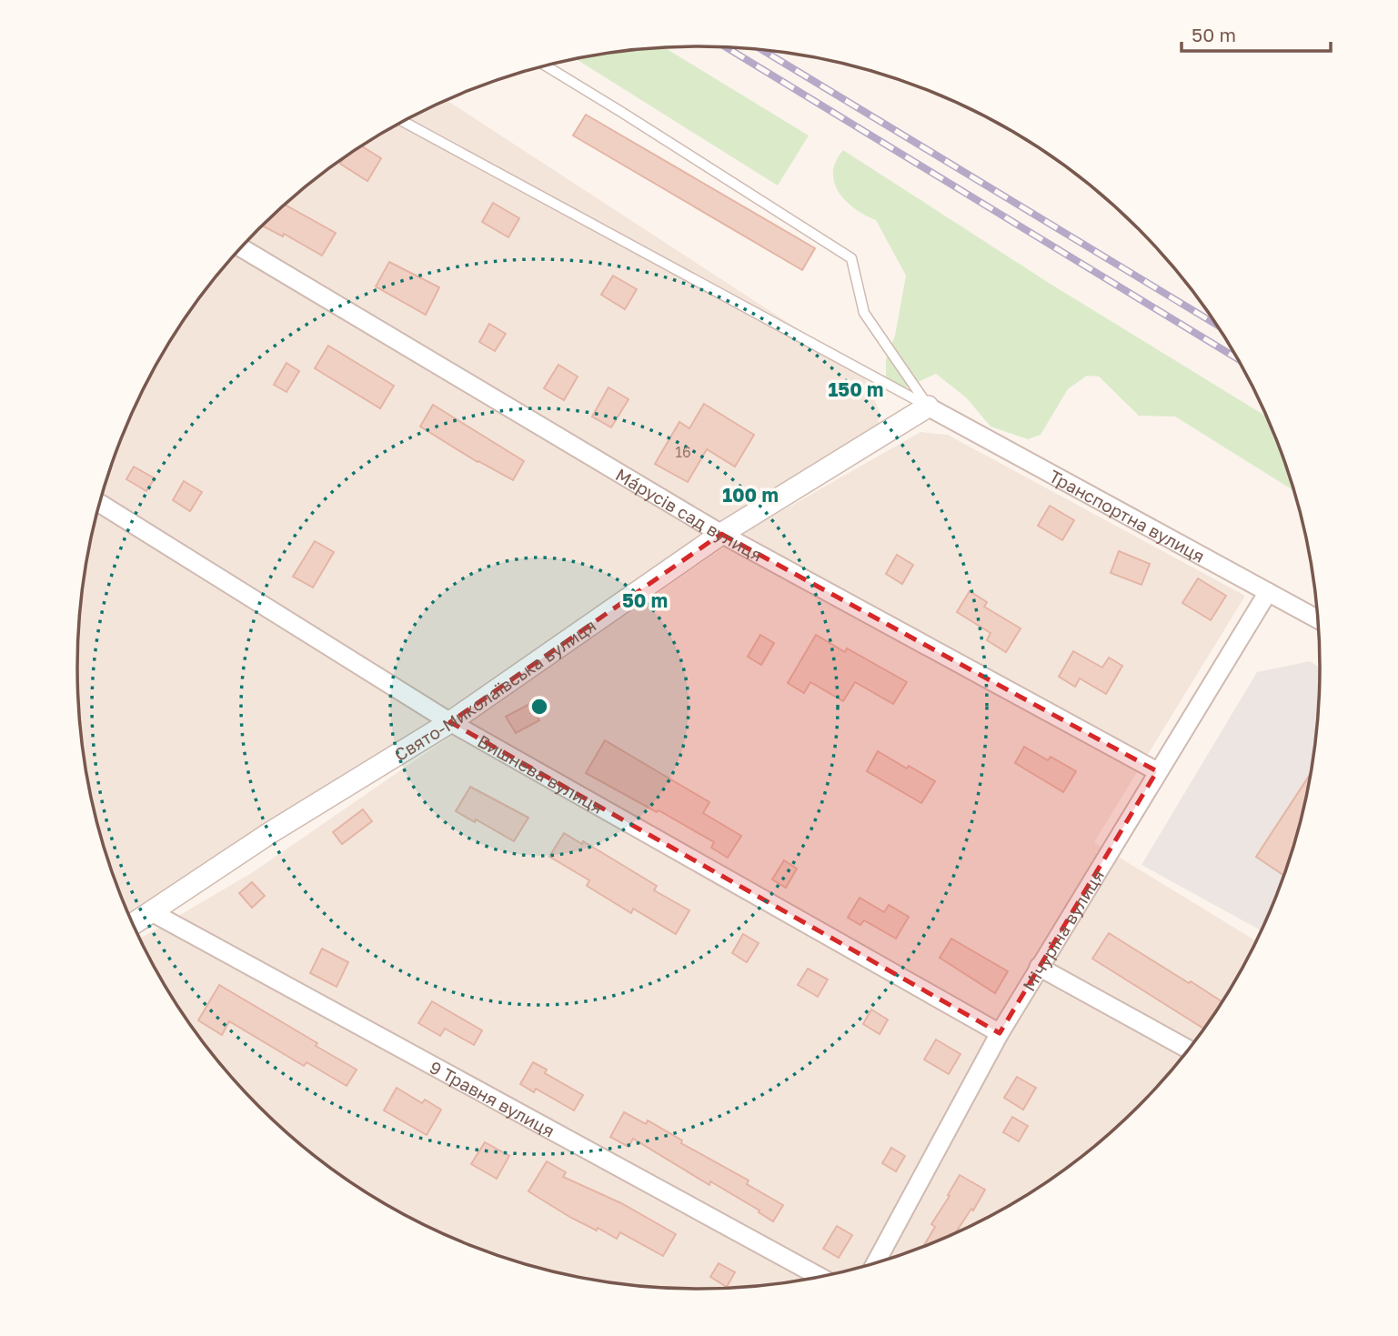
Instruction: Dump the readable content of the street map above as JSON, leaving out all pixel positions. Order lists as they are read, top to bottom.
{
  "streets": {
    "street": [
      "Мáрусів сад вулиця",
      "Транспортна вулиця",
      "Свято-Миколаївська вулиця",
      "Вишнева вулиця",
      "Мічуріна вулиця",
      "9 Травня вулиця"
    ]
  },
  "crossings": [
    ["Мáрусів сад вулиця", "Свято-Миколаївська вулиця"],
    ["Мáрусів сад вулиця", "Мічуріна вулиця"],
    ["Транспортна вулиця", "Свято-Миколаївська вулиця"],
    ["Транспортна вулиця", "Мічуріна вулиця"],
    ["Свято-Миколаївська вулиця", "Вишнева вулиця"],
    ["Свято-Миколаївська вулиця", "9 Травня вулиця"],
    ["Вишнева вулиця", "Мічуріна вулиця"]
  ],
  "house_numbers": ["16"],
  "scale_bar": "50 m",
  "rings": ["150 m", "100 m", "50 m"]
}
